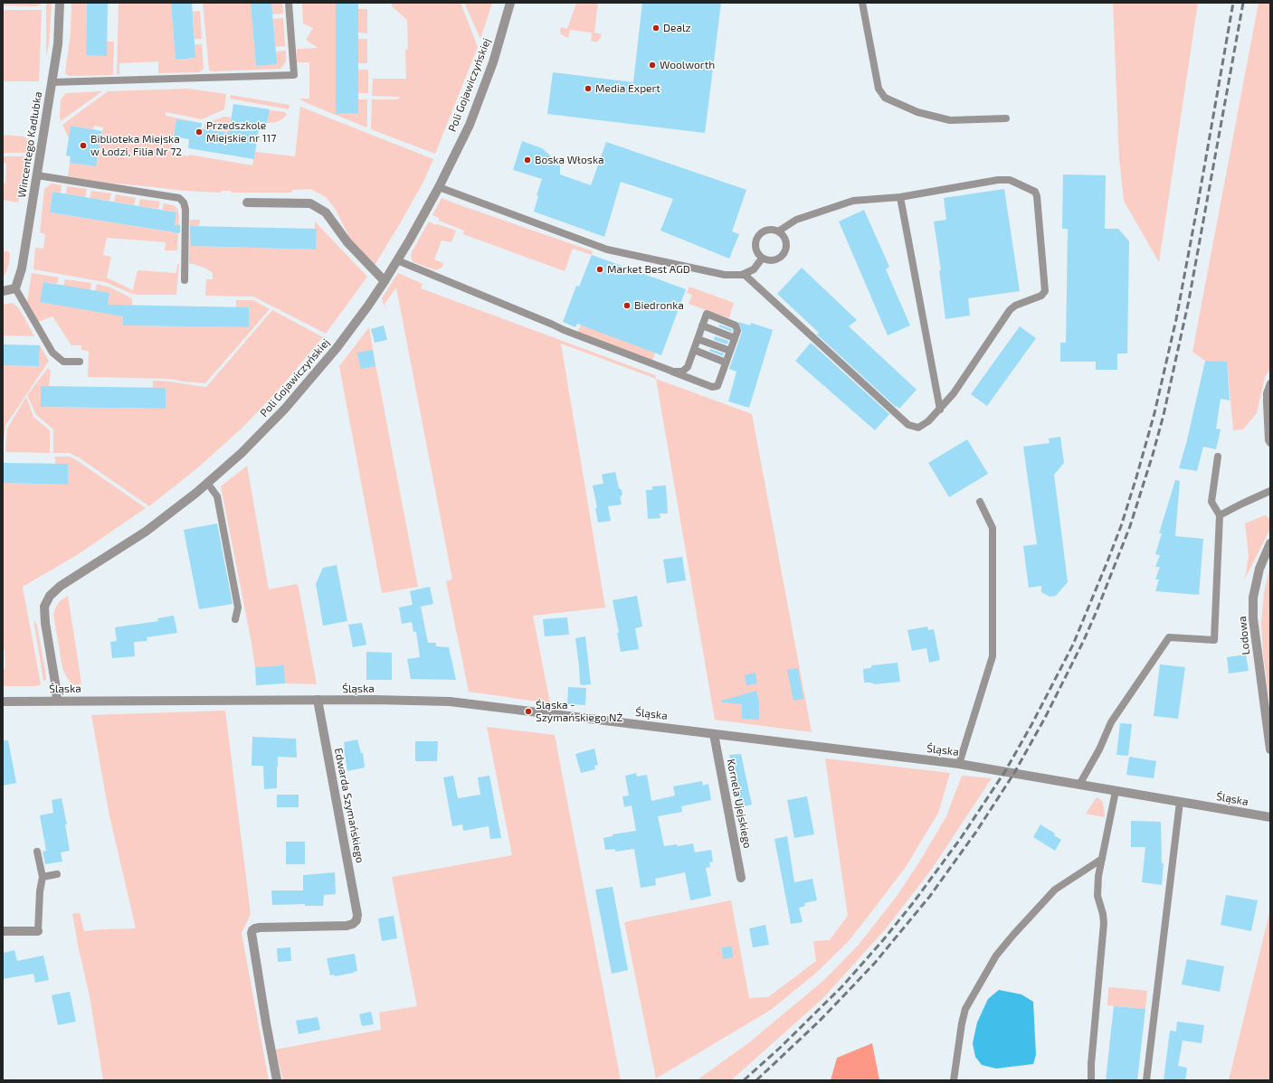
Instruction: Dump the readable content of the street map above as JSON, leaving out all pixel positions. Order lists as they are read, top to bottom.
{
  "streets": {
    "street": [
      "Poli Gojawiczyńskiej",
      "Wincentego Kadłubka",
      "Lodowa",
      "Śląska",
      "Kornela Ujejskiego",
      "Edwarda Szymańskiego"
    ]
  },
  "crossings": [
    ["Poli Gojawiczyńskiej", "Śląska"],
    ["Śląska", "Kornela Ujejskiego"],
    ["Śląska", "Edwarda Szymańskiego"]
  ],
  "places": [
    "Dealz",
    "Woolworth",
    "Media Expert",
    "Przedszkole Miejskie nr 117",
    "Biblioteka Miejska w Łodzi, Filia Nr 72",
    "Boska Włoska",
    "Market Best AGD",
    "Biedronka",
    "Śląska - Szymańskiego NŻ"
  ]
}
